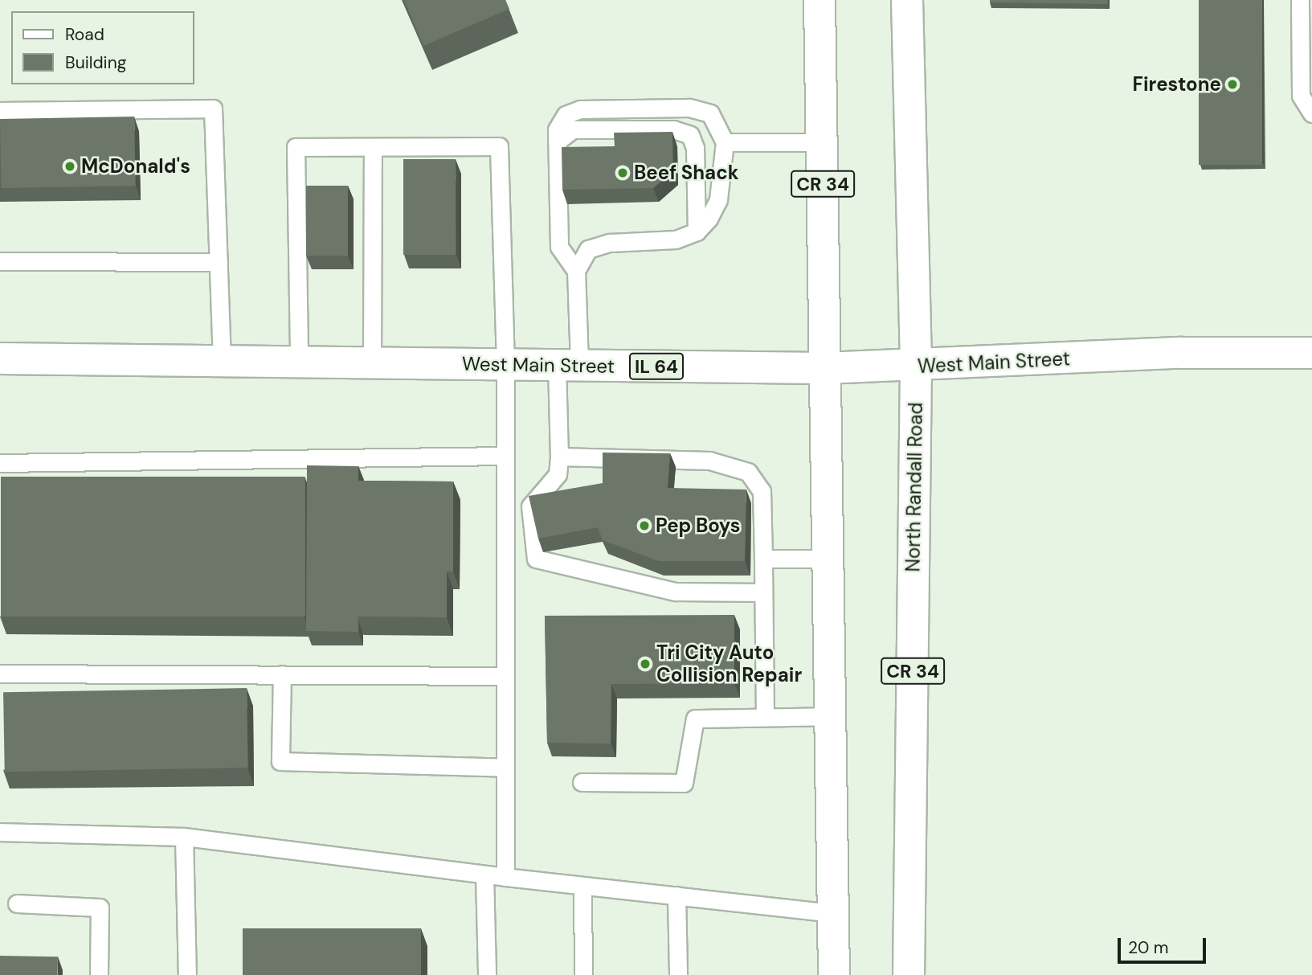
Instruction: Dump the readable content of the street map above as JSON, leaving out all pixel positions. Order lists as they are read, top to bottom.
{
  "streets": {
    "main road": [
      "CR 34",
      "West Main Street",
      "IL 64",
      "North Randall Road"
    ]
  },
  "crossings": [
    ["CR 34", "West Main Street"],
    ["West Main Street", "North Randall Road"]
  ],
  "places": [
    "Firestone",
    "McDonald's",
    "Beef Shack",
    "Pep Boys",
    "Tri City Auto Collision Repair"
  ],
  "legend": ["Road", "Building"],
  "scale_bar": "20 m"
}
